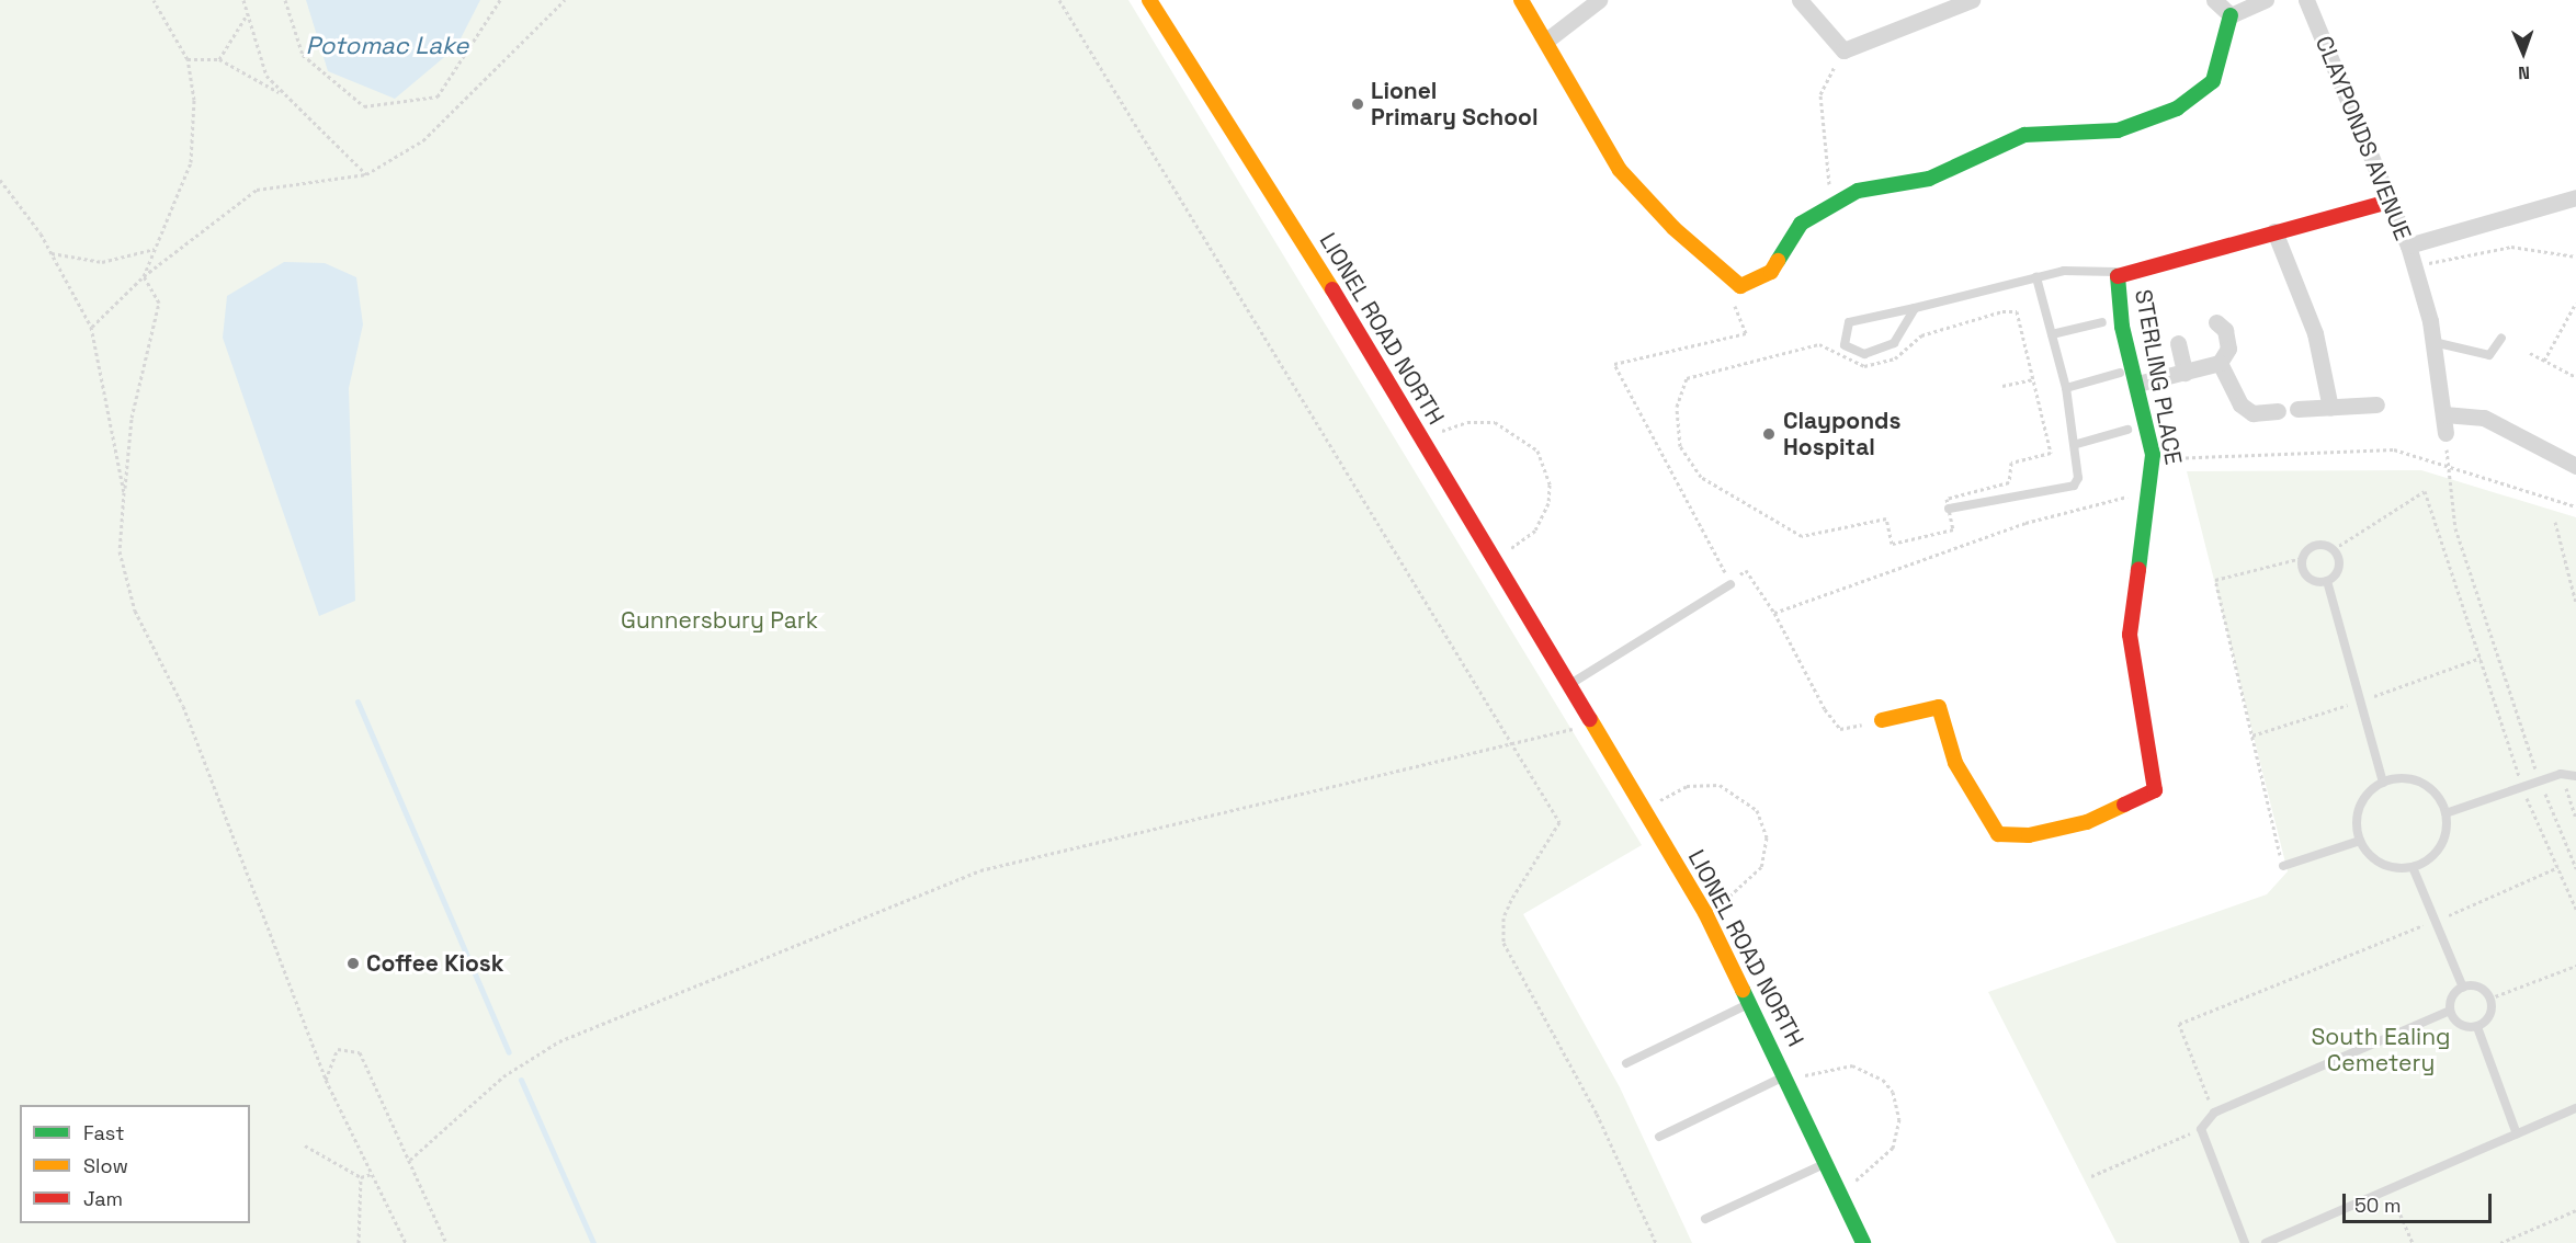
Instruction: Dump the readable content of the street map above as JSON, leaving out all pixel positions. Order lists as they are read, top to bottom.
{
  "streets": {
    "street": ["CLAYPONDS AVENUE", "LIONEL ROAD NORTH", "STERLING PLACE"]
  },
  "water": ["Potomac Lake"],
  "parks": ["Gunnersbury Park", "South Ealing Cemetery"],
  "places": ["Lionel Primary School", "Clayponds Hospital", "Coffee Kiosk"],
  "legend": ["Fast", "Slow", "Jam"],
  "scale_bar": "50 m",
  "north": "bottom"
}
